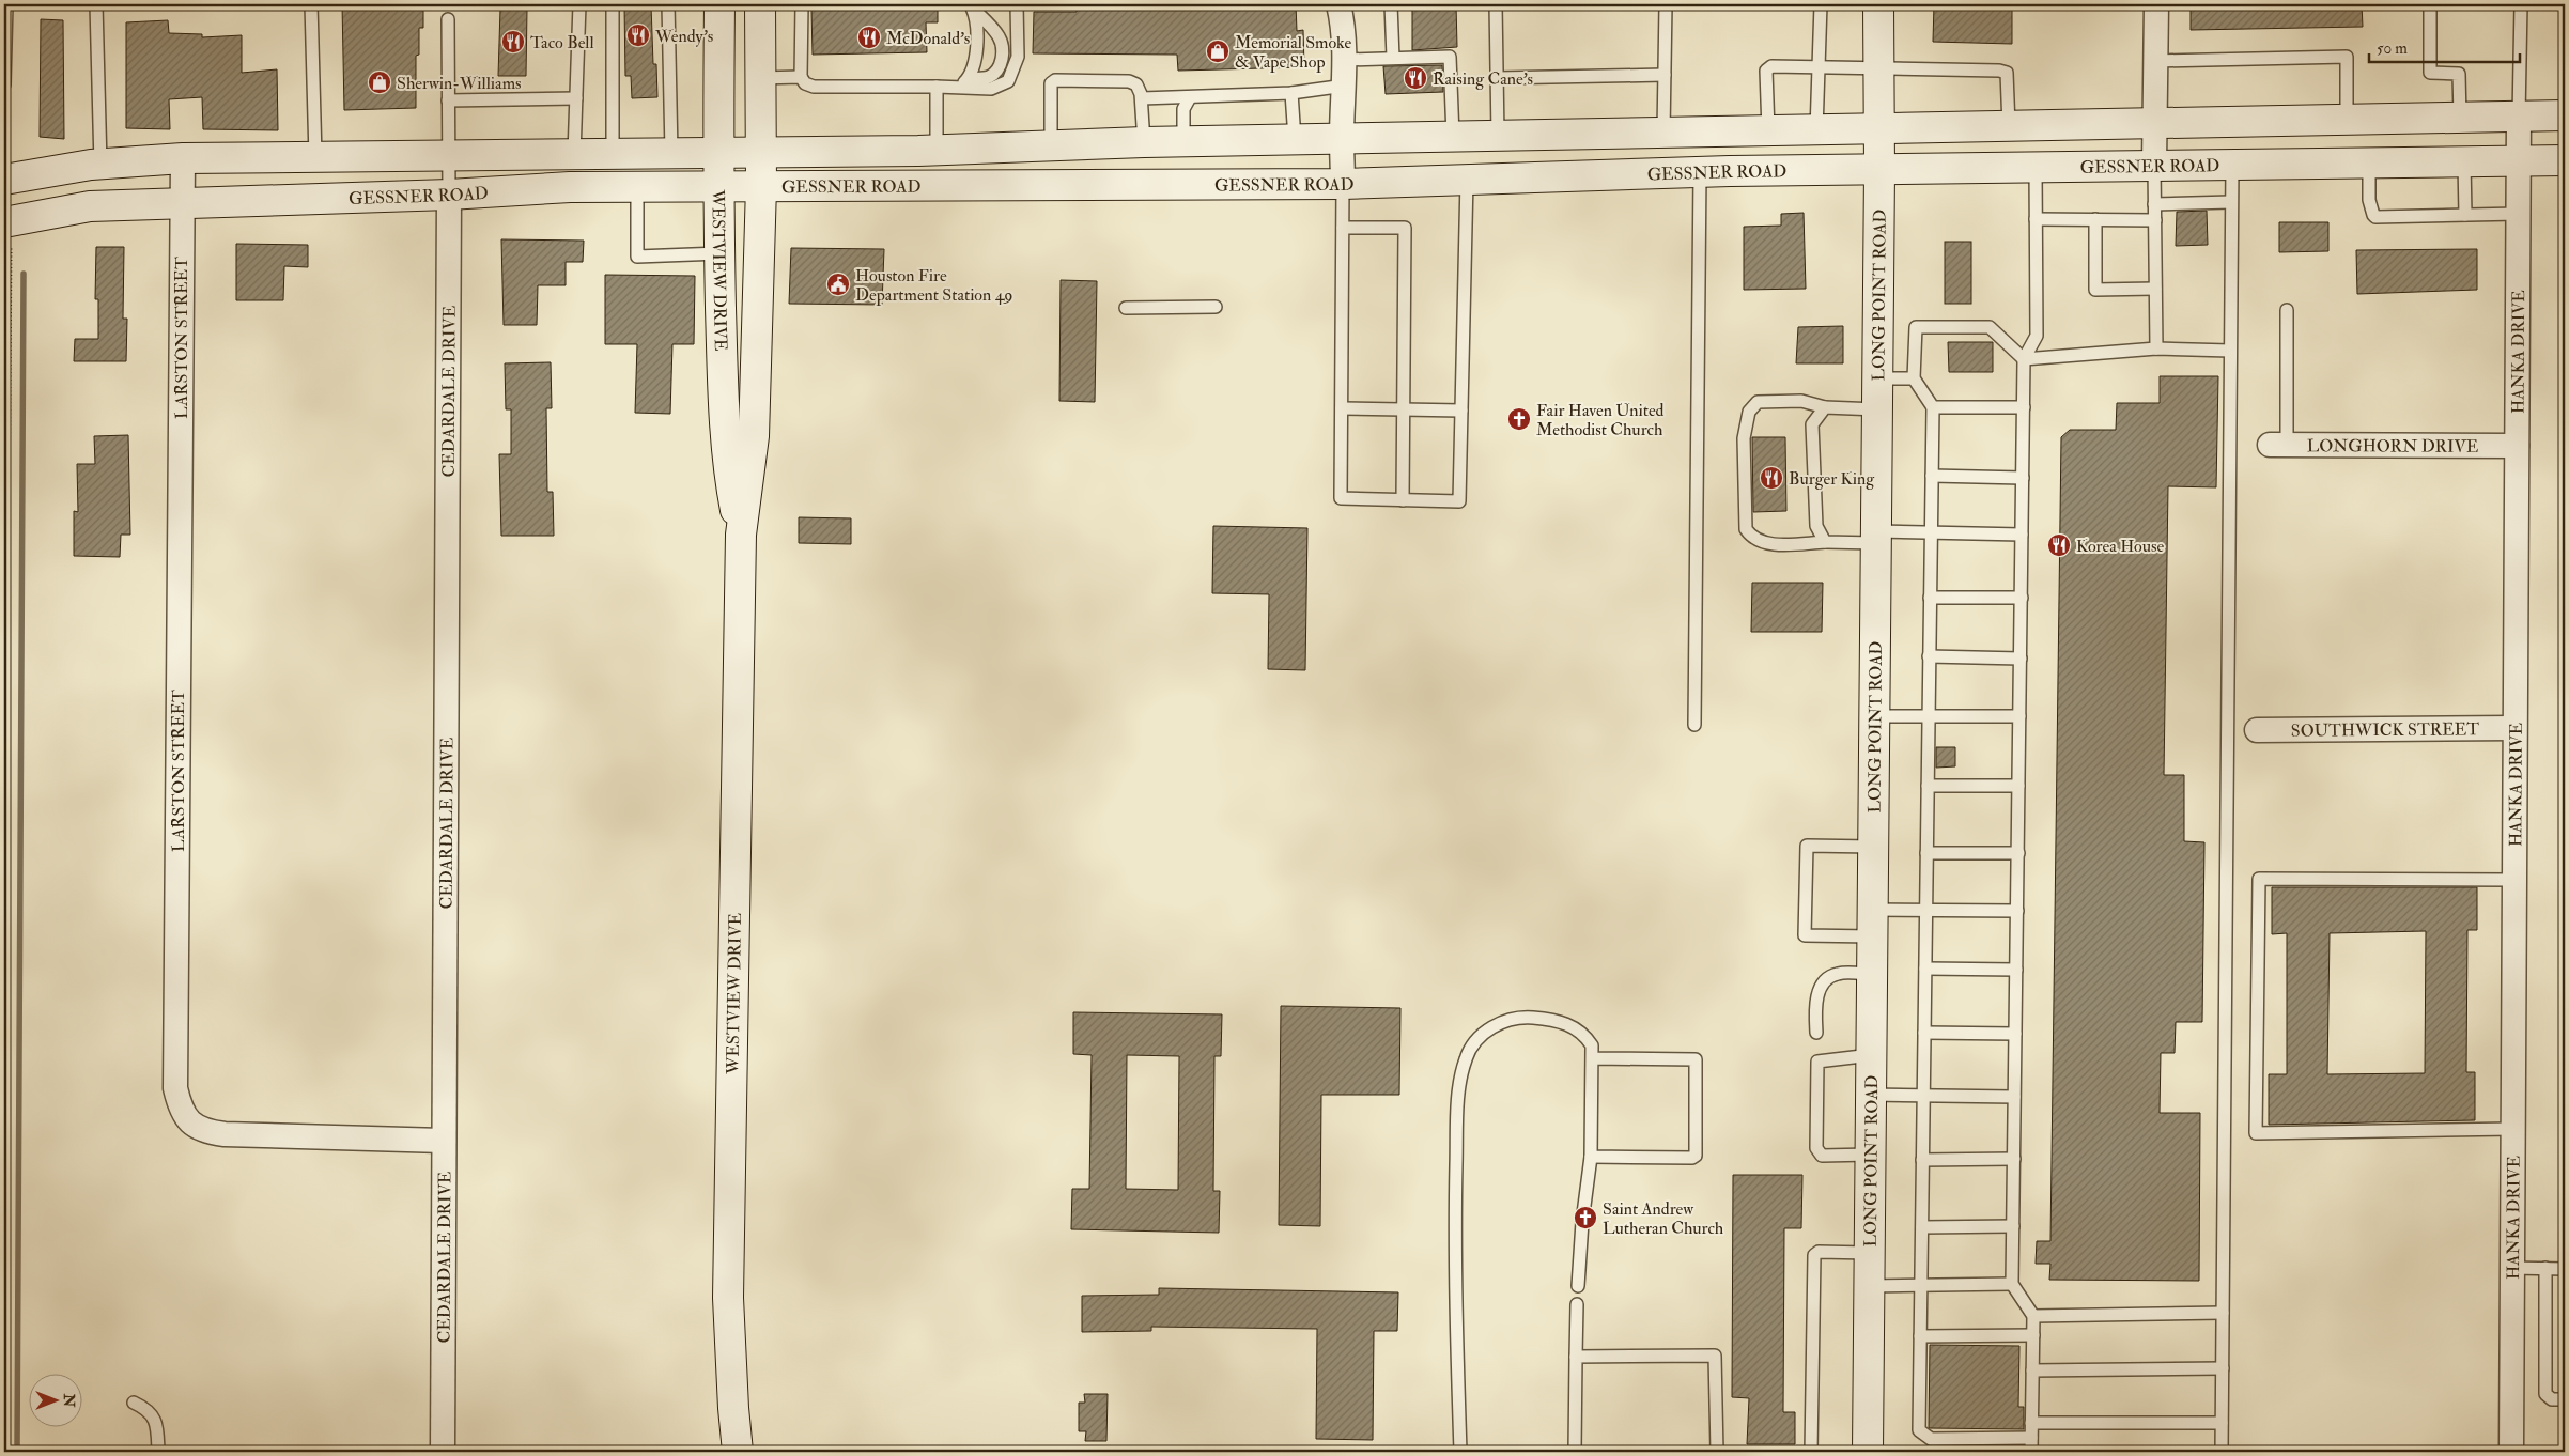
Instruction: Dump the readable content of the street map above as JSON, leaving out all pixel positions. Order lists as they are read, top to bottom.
{
  "streets": {
    "main road": ["GESSNER ROAD", "WESTVIEW DRIVE", "LONG POINT ROAD"],
    "street": [
      "LARSTON STREET",
      "HANKA DRIVE",
      "CEDARDALE DRIVE",
      "LONGHORN DRIVE",
      "SOUTHWICK STREET"
    ]
  },
  "crossings": [
    ["GESSNER ROAD", "WESTVIEW DRIVE"],
    ["GESSNER ROAD", "LONG POINT ROAD"],
    ["GESSNER ROAD", "LARSTON STREET"],
    ["GESSNER ROAD", "HANKA DRIVE"],
    ["GESSNER ROAD", "CEDARDALE DRIVE"],
    ["LARSTON STREET", "CEDARDALE DRIVE"],
    ["HANKA DRIVE", "LONGHORN DRIVE"],
    ["HANKA DRIVE", "SOUTHWICK STREET"]
  ],
  "places": {
    "restaurant": [
      "Wendy's",
      "McDonald's",
      "Taco Bell",
      "Raising Cane's",
      "Burger King",
      "Korea House"
    ],
    "shop": ["Memorial Smoke & Vape Shop", "Sherwin-Williams"],
    "public building": ["Houston Fire Department Station 49"],
    "church": ["Fair Haven United Methodist Church", "Saint Andrew Lutheran Church"]
  },
  "scale_bar": "50 m",
  "north": "right"
}
